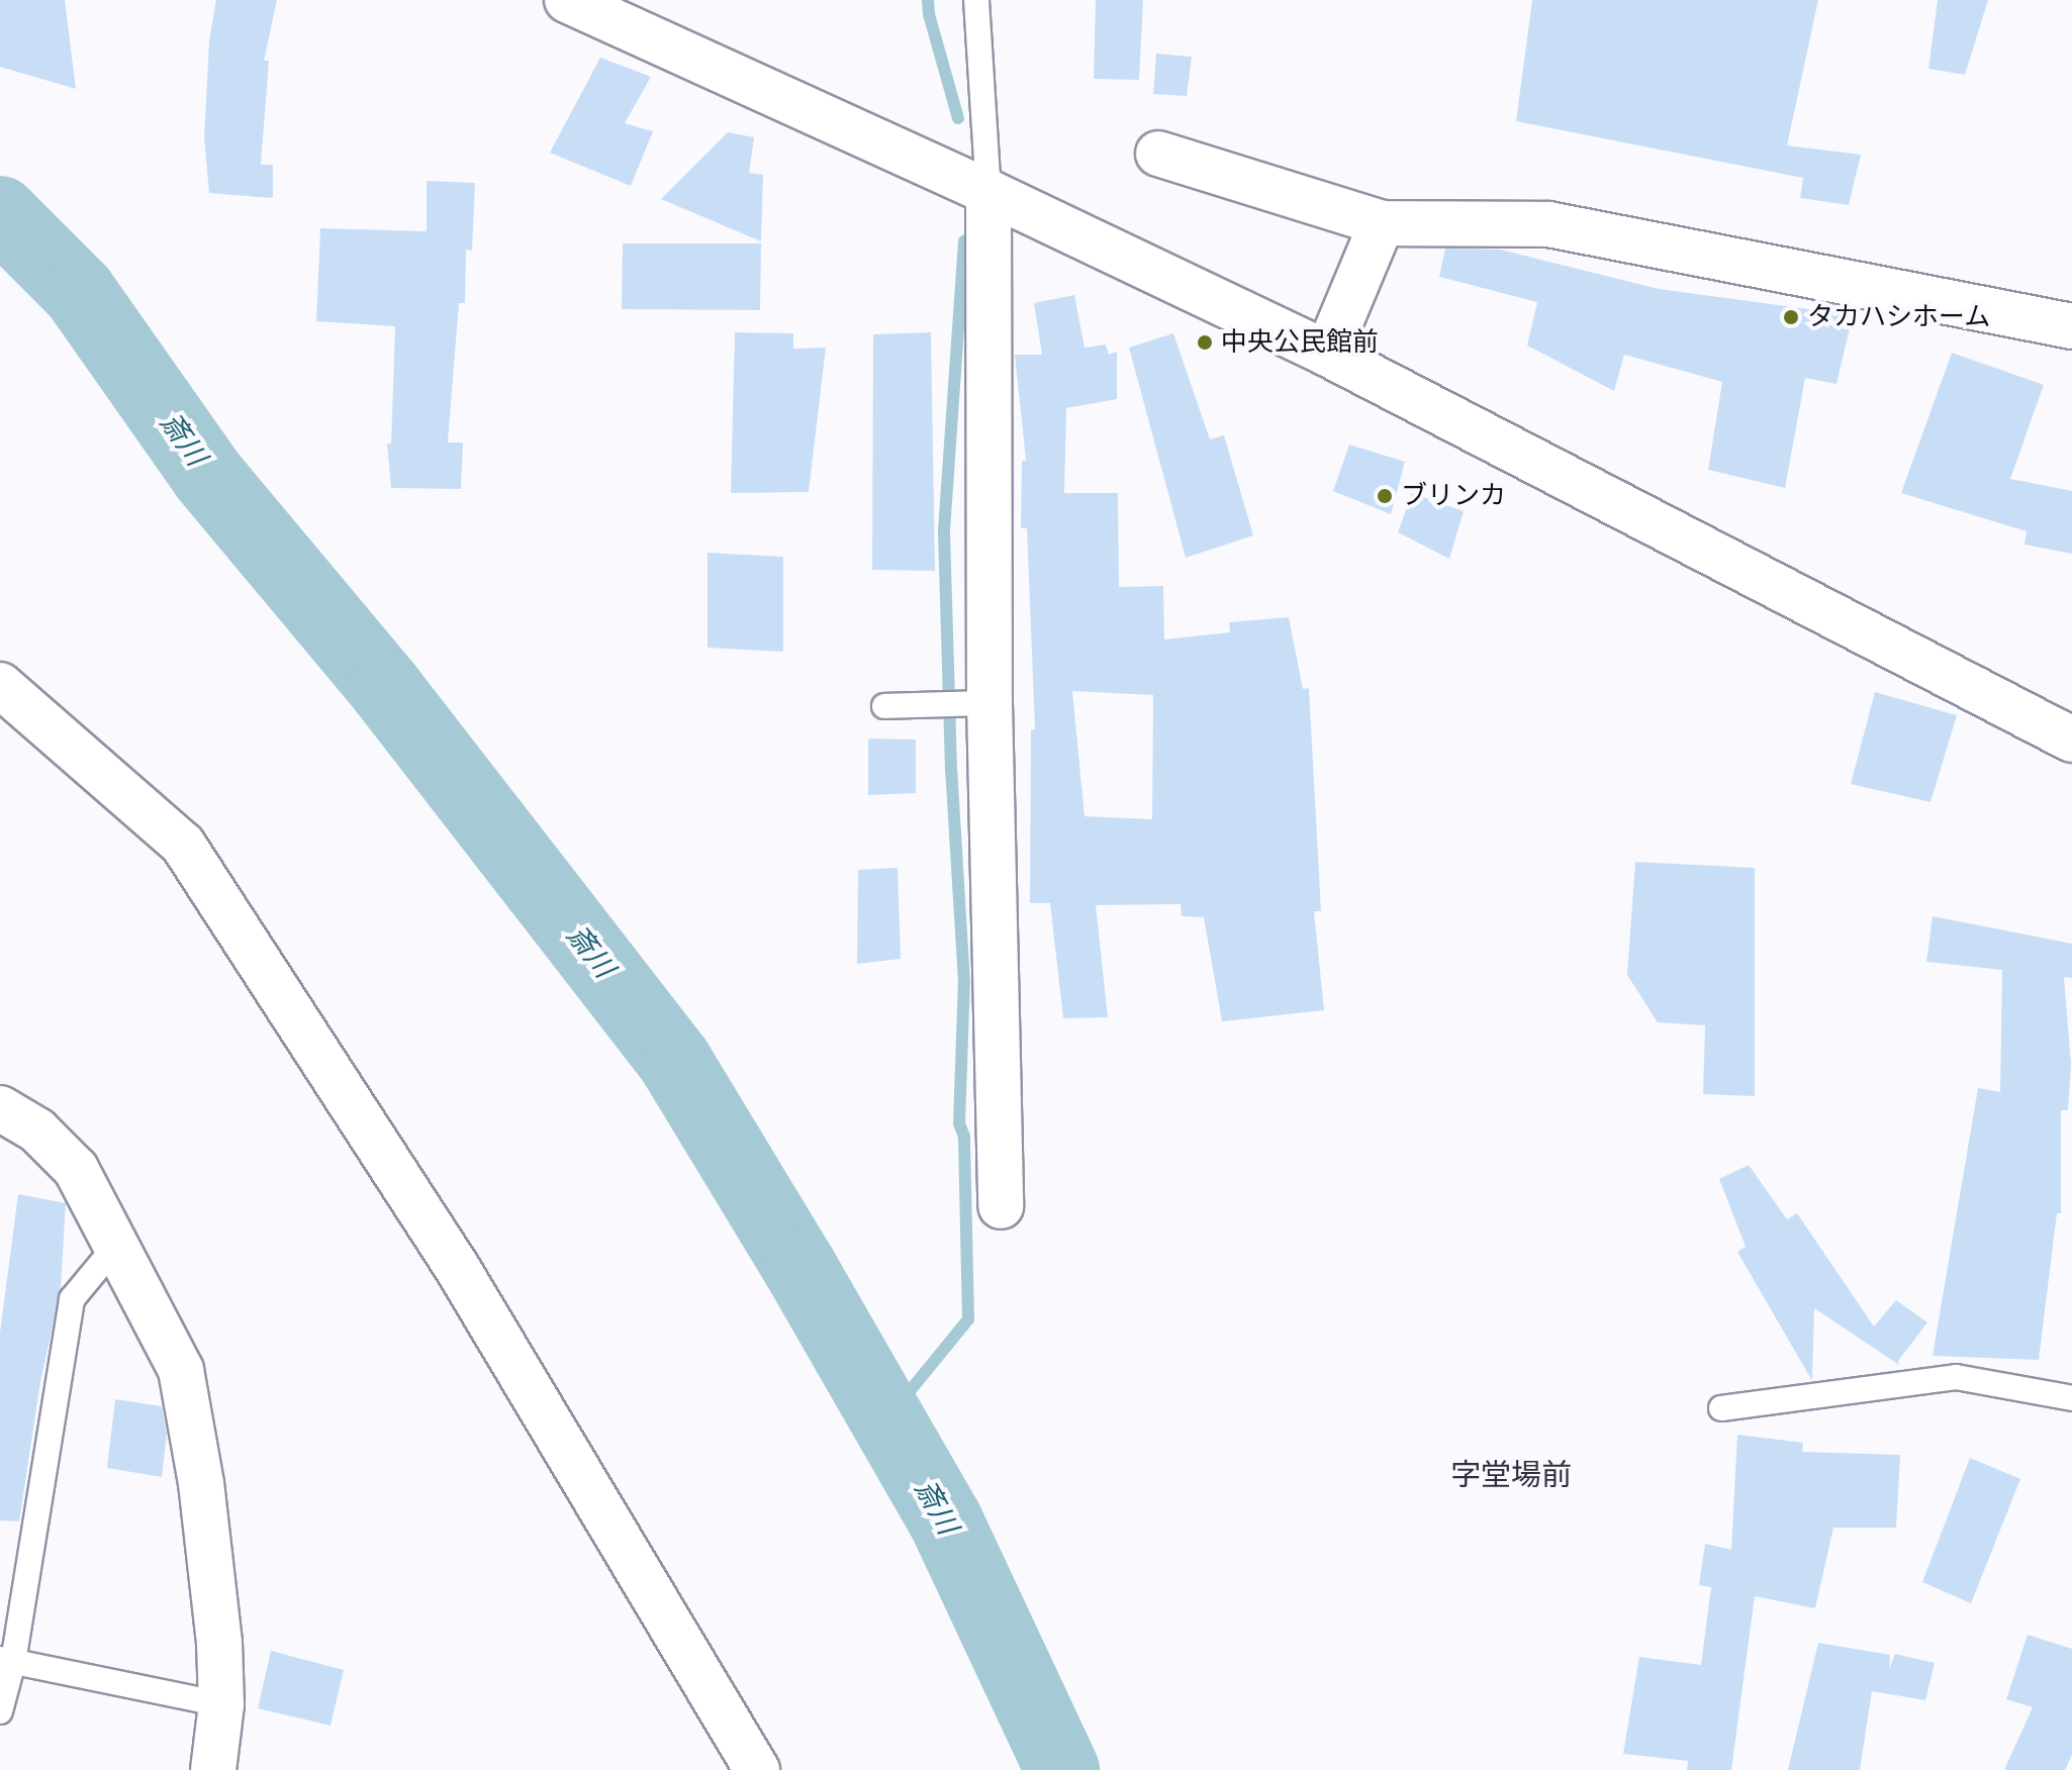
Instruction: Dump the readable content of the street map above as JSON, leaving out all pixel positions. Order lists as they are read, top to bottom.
{
  "districts": ["字堂場前"],
  "water": ["斎川"],
  "places": ["タカハシホーム", "中央公民館前", "ブリンカ"]
}
